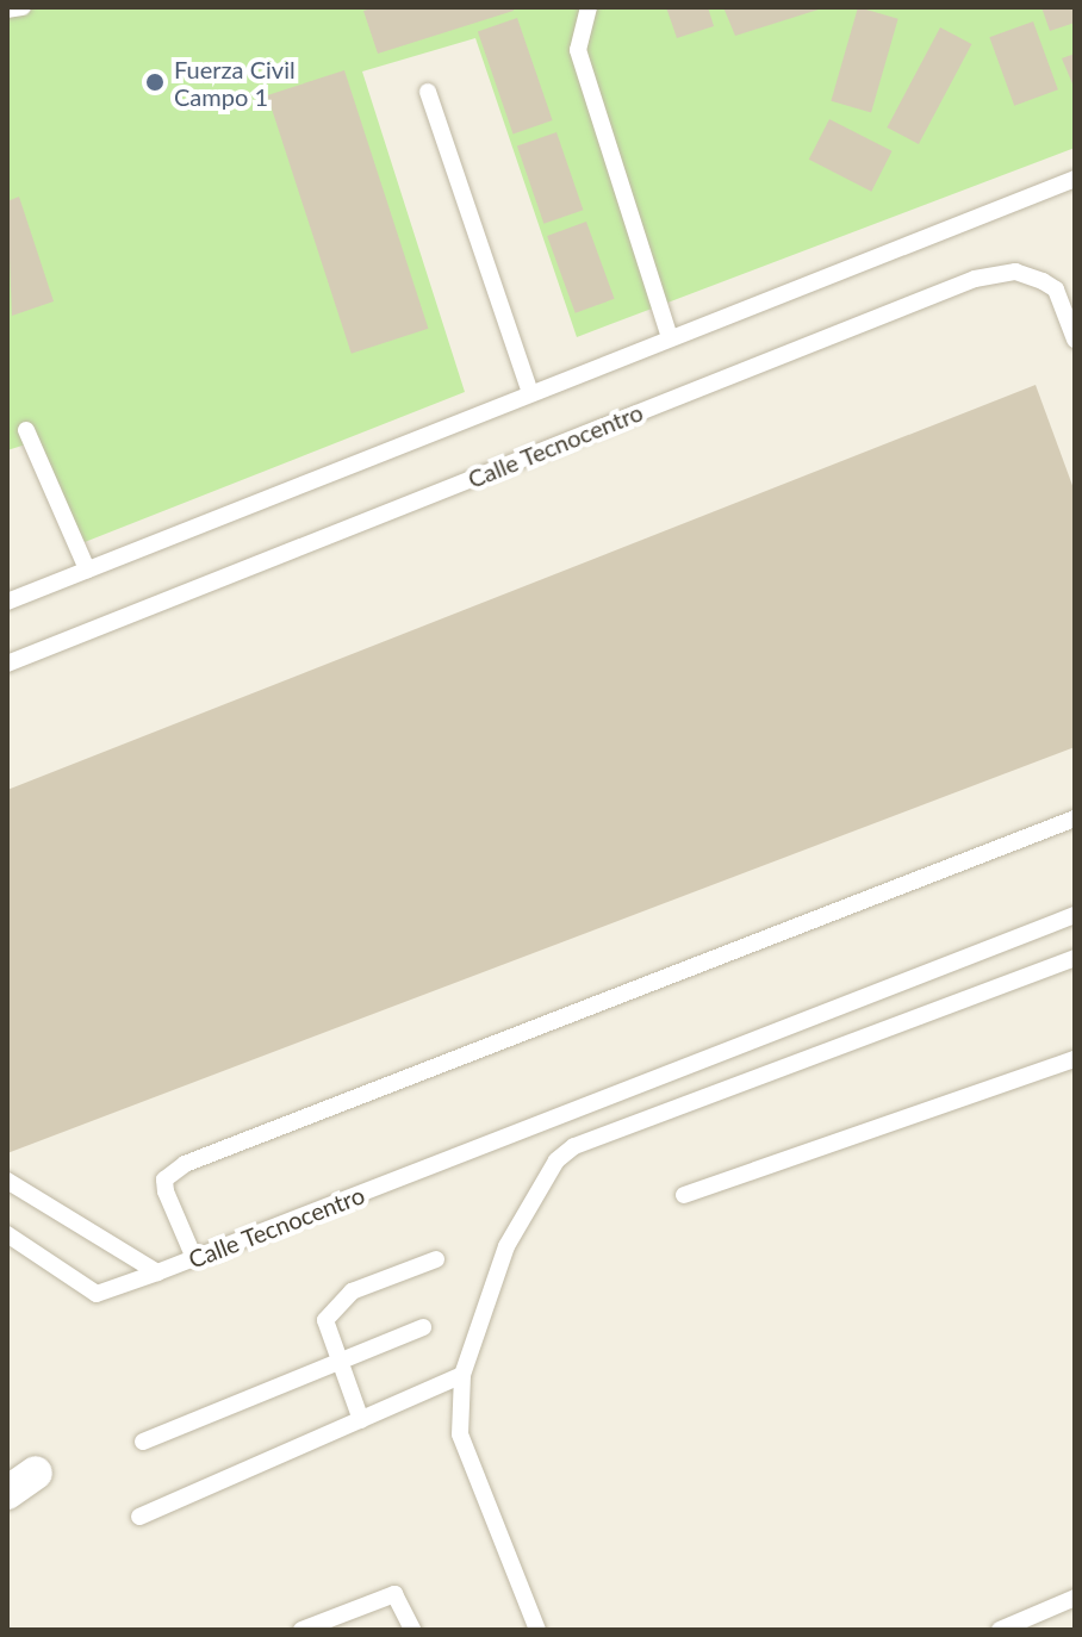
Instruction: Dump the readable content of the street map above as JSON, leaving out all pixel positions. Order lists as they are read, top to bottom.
{
  "streets": {
    "lane": ["Calle Tecnocentro"]
  },
  "places": ["Fuerza Civil Campo 1"]
}
